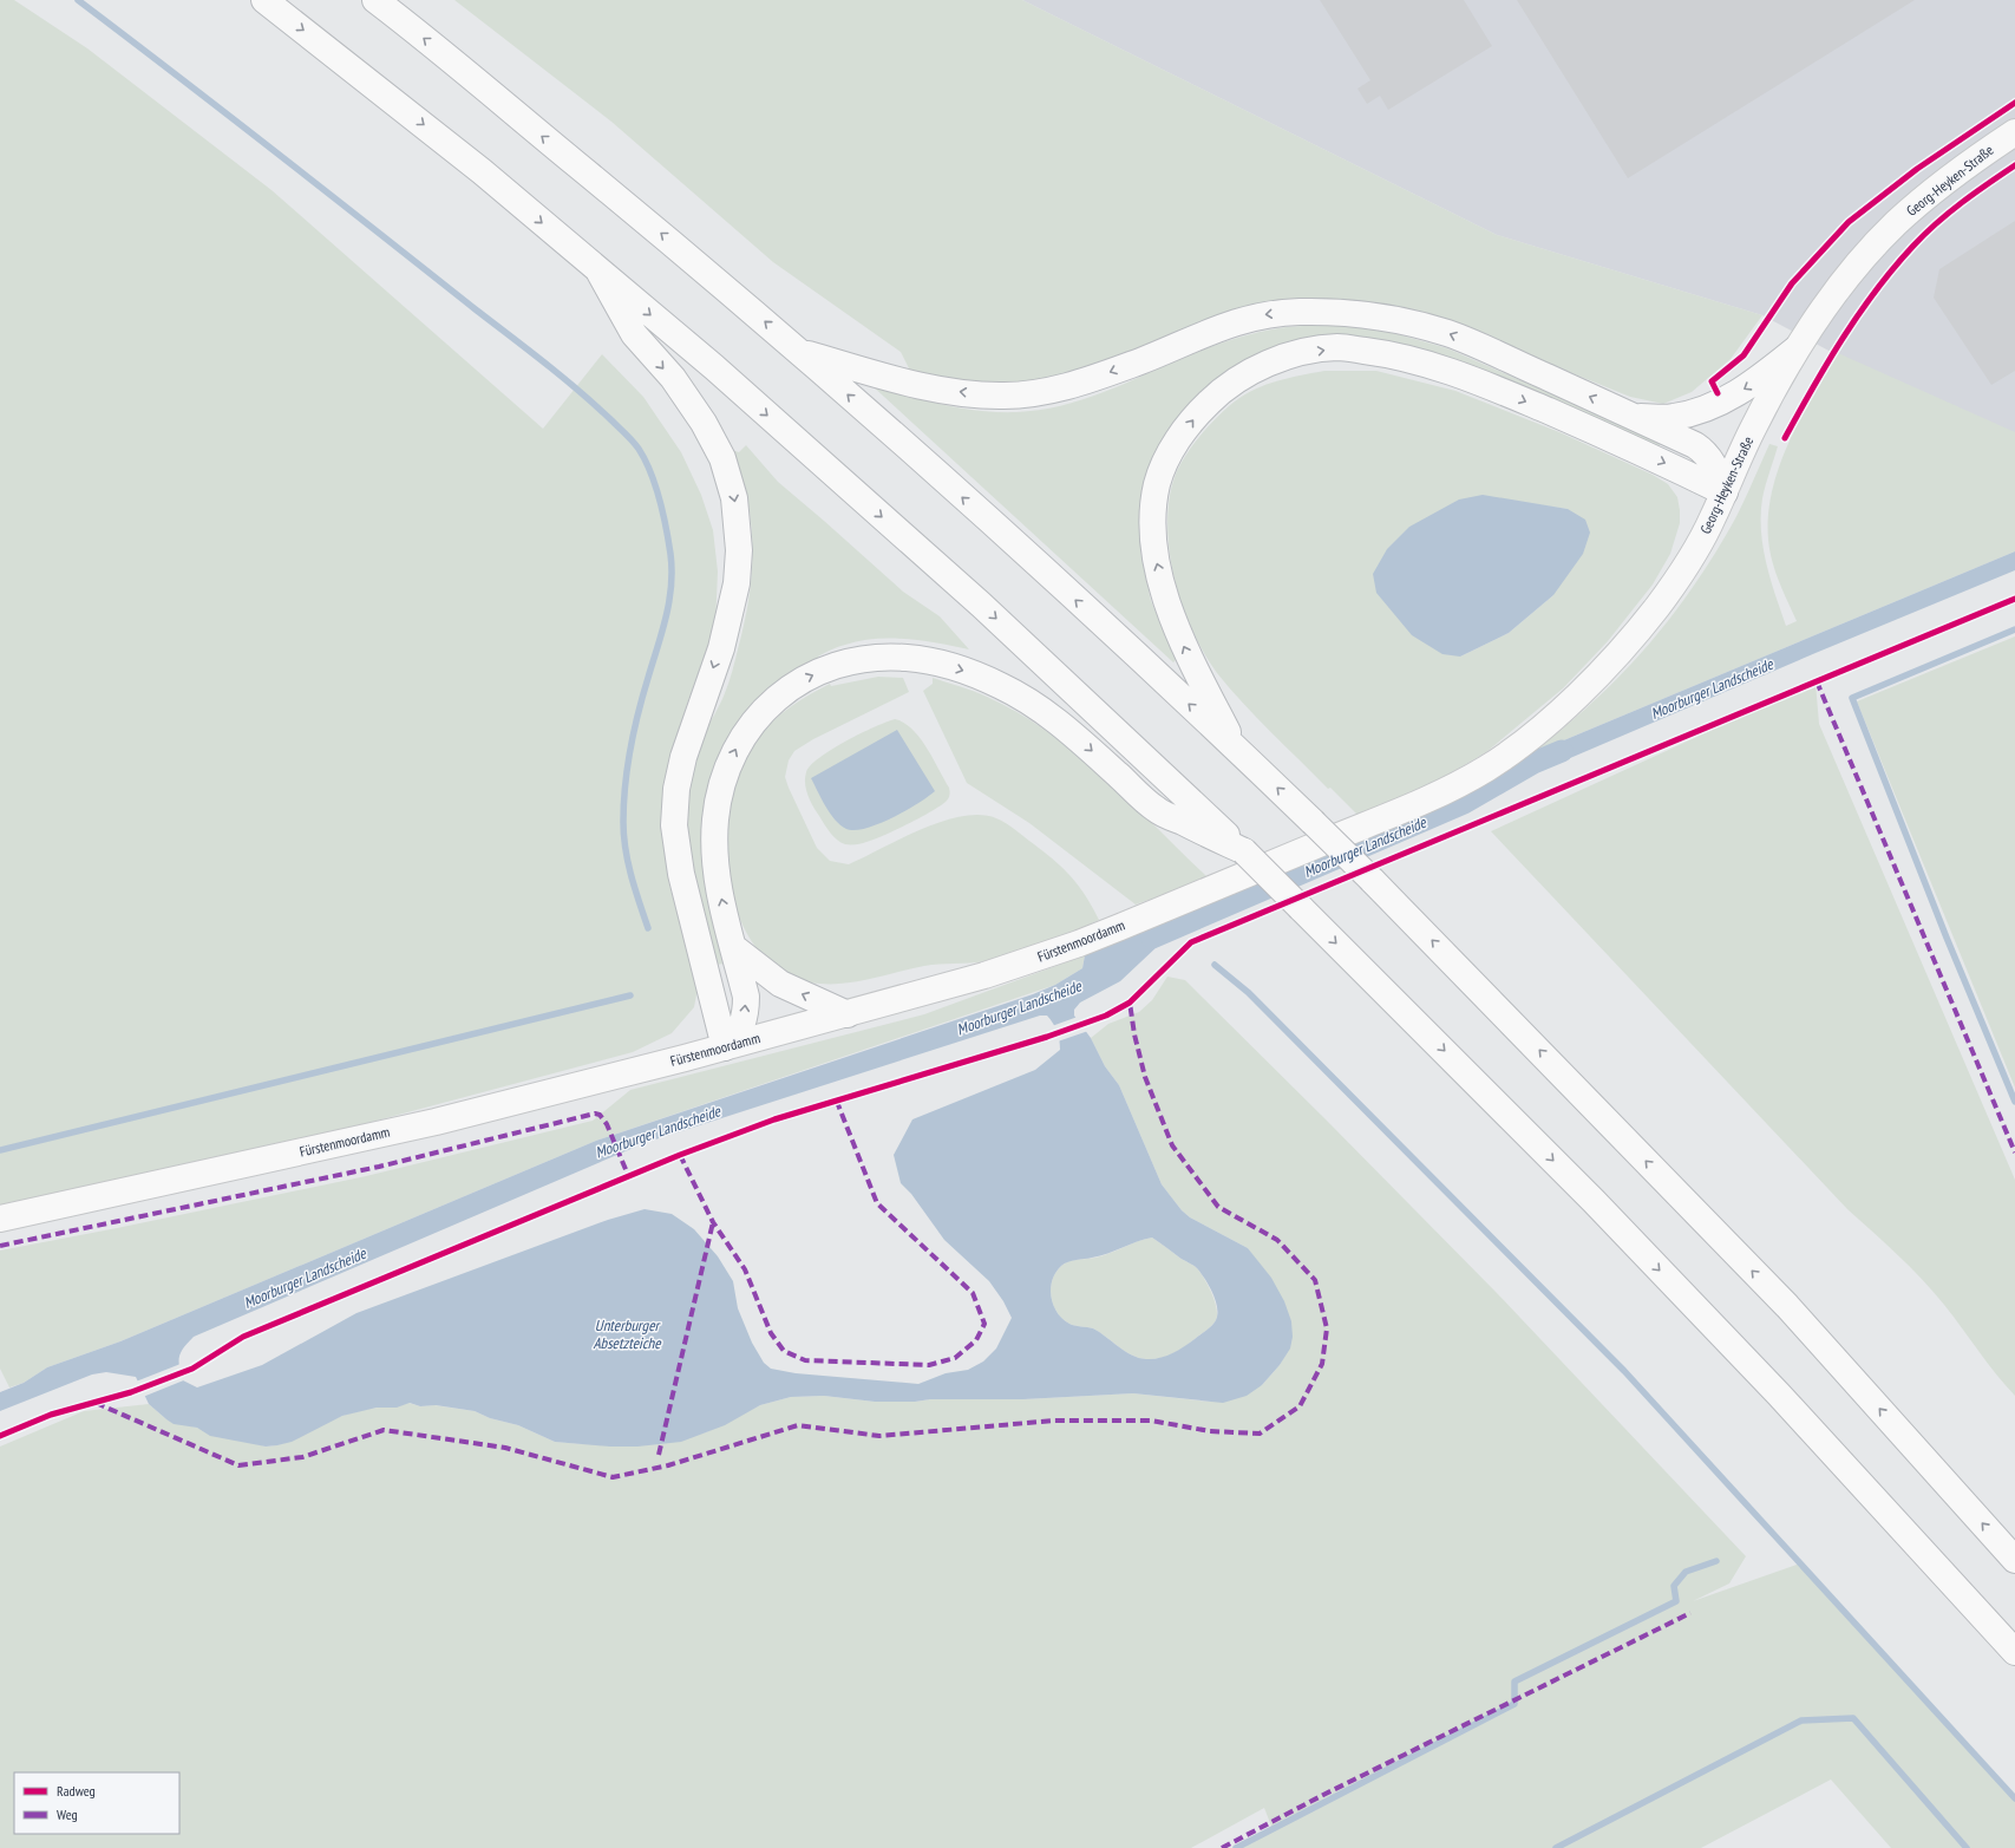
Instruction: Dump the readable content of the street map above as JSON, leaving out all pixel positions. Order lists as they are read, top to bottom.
{
  "streets": {
    "main road": ["Georg-Heyken-Straße", "Fürstenmoordamm"]
  },
  "crossings": [
    ["Georg-Heyken-Straße", "Fürstenmoordamm"]
  ],
  "water": ["Moorburger Landscheide", "Unterburger Absetzteiche"],
  "legend": ["Radweg", "Weg"]
}
